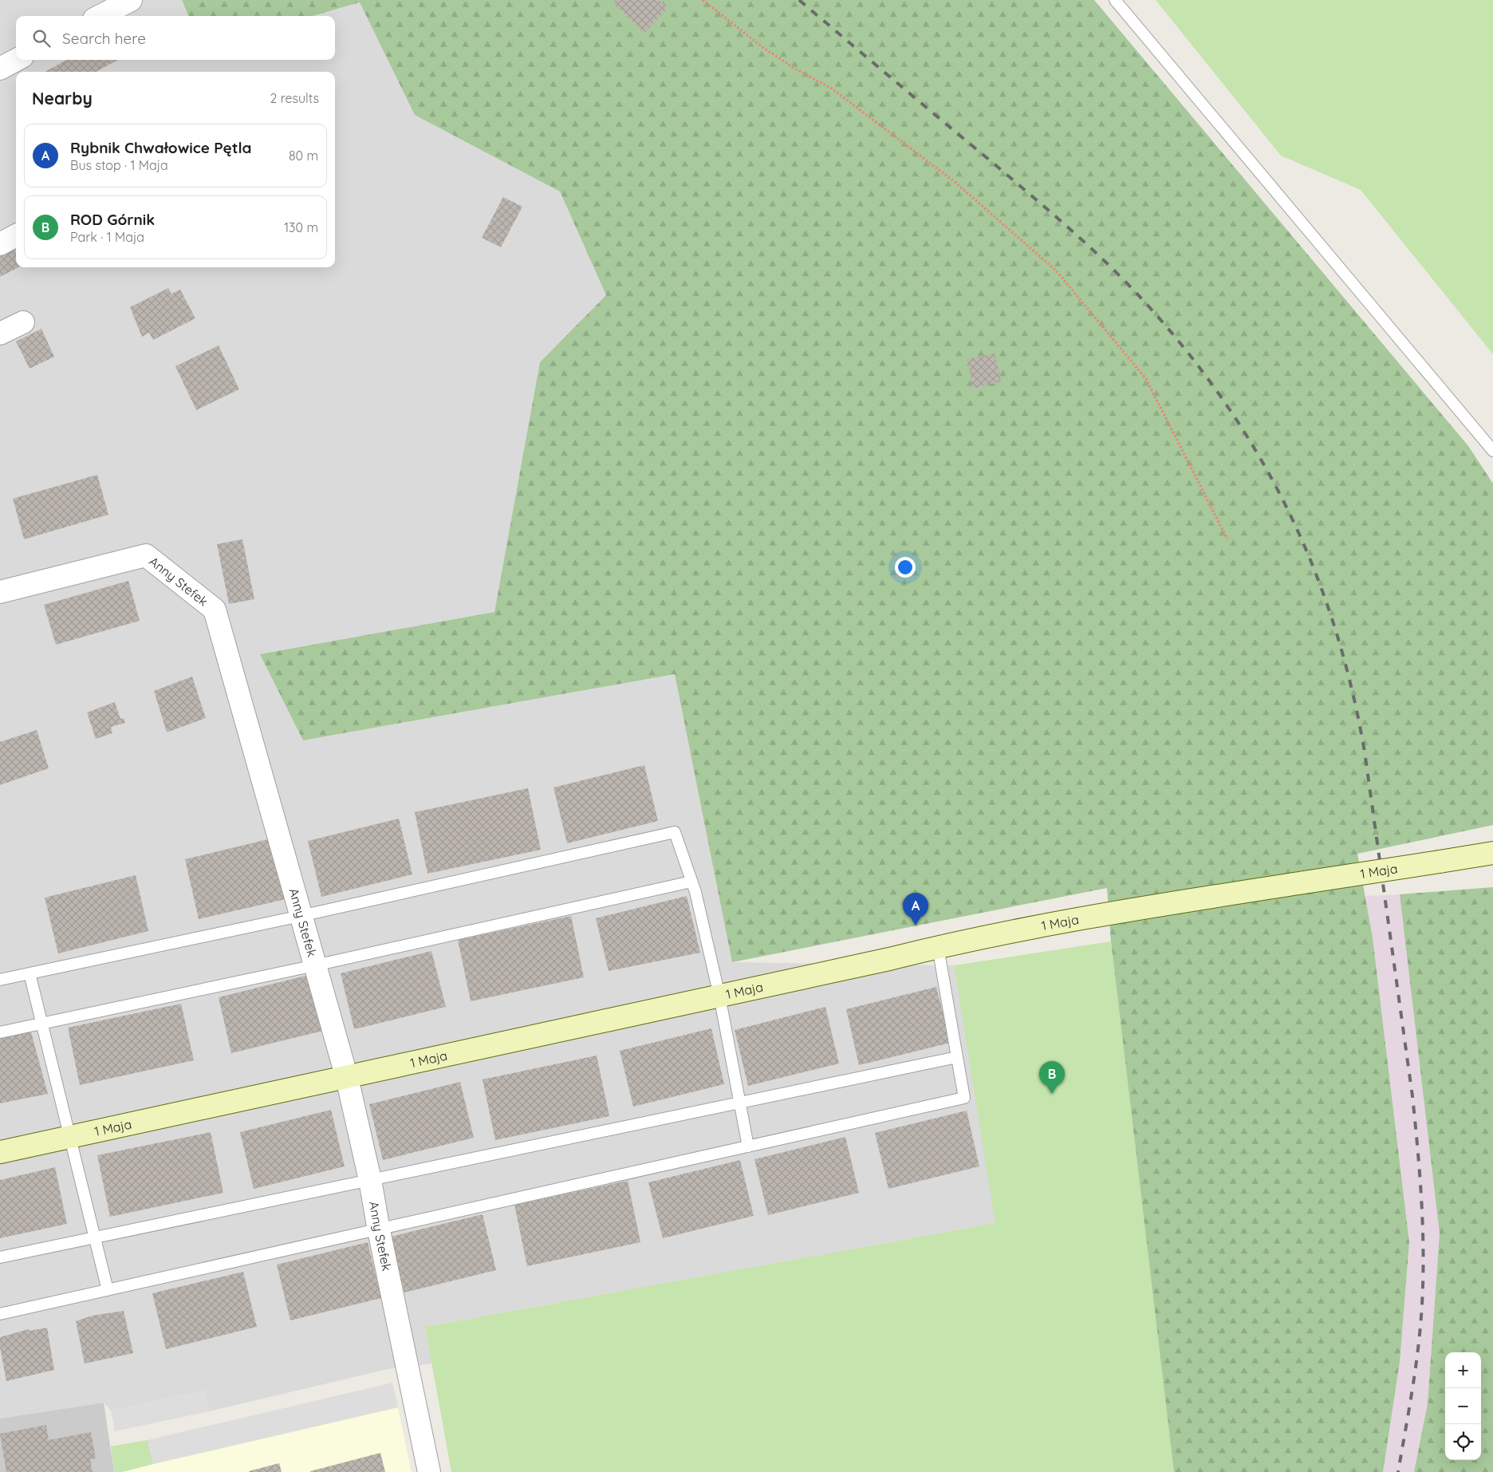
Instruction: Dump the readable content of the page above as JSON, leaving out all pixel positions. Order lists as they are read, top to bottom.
{
  "streets": {
    "main road": ["1 Maja"],
    "street": ["Anny Stefek"]
  },
  "crossings": [
    ["Anny Stefek", "1 Maja"]
  ],
  "page": {
    "search": "Search here",
    "heading": ["Nearby", "2 results"],
    "list": [
      {
        "mark": "A",
        "name": "Rybnik Chwałowice Pętla",
        "note": "Bus stop · 1 Maja",
        "value": "80 m"
      },
      {
        "mark": "B",
        "name": "ROD Górnik",
        "note": "Park · 1 Maja",
        "value": "130 m"
      }
    ],
    "pins": ["A", "B"],
    "map_buttons": ["+", "−"]
  }
}
